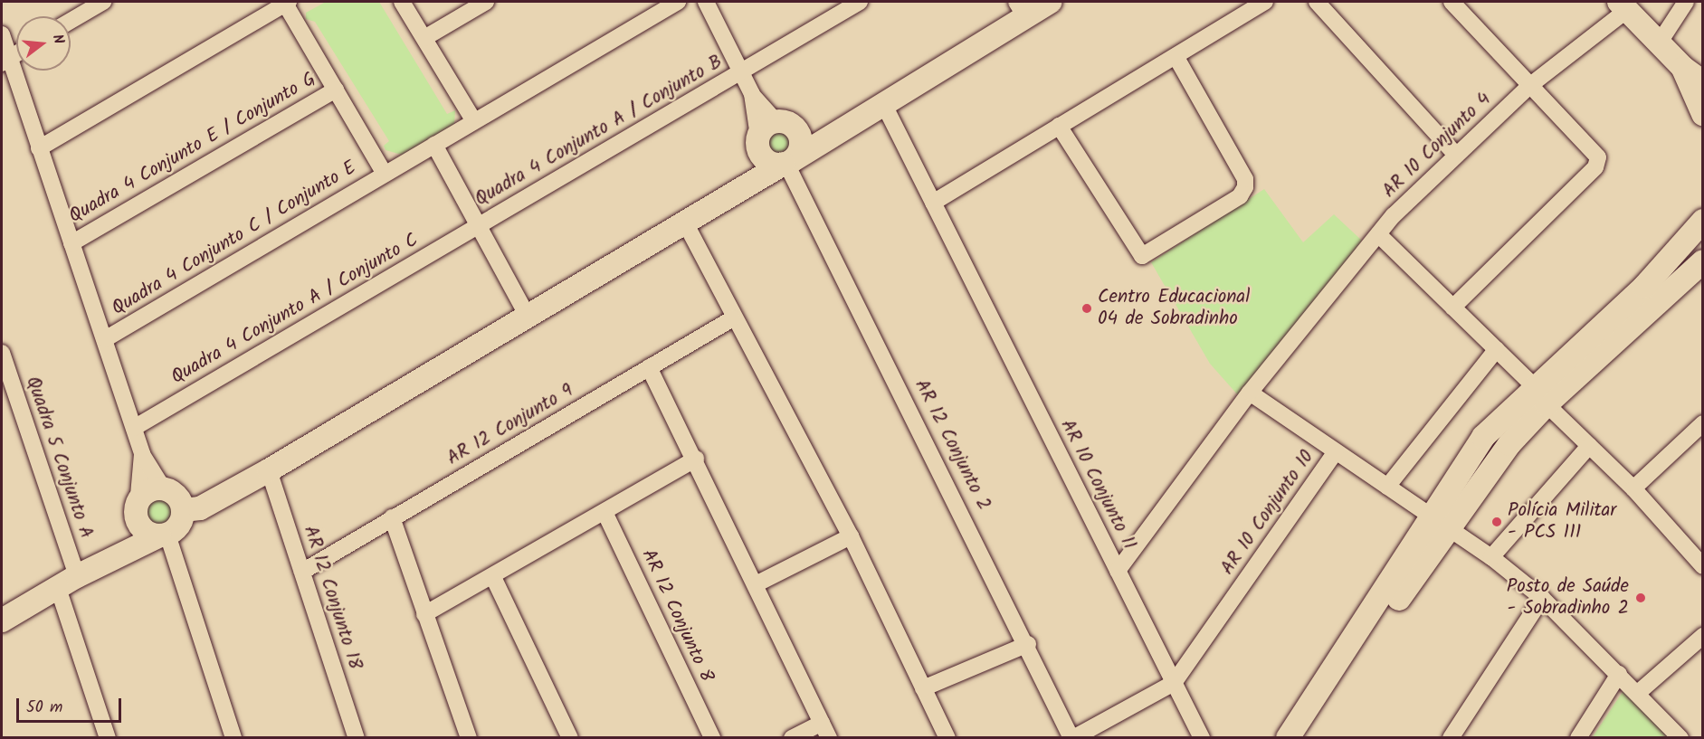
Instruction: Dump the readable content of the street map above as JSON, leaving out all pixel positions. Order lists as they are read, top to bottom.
{
  "streets": {
    "street": [
      "Quadra 4 Conjunto A / Conjunto B",
      "AR 10 Conjunto 4",
      "Quadra 4 Conjunto E / Conjunto G",
      "Quadra 4 Conjunto C / Conjunto E",
      "Quadra 4 Conjunto A / Conjunto C",
      "AR 12 Conjunto 9",
      "AR 12 Conjunto 2",
      "Quadra 5 Conjunto A",
      "AR 10 Conjunto 11",
      "AR 10 Conjunto 10",
      "AR 12 Conjunto 18",
      "AR 12 Conjunto 8"
    ]
  },
  "crossings": [
    ["Quadra 4 Conjunto A / Conjunto B", "Quadra 4 Conjunto A / Conjunto C"],
    ["AR 10 Conjunto 4", "AR 10 Conjunto 11"],
    ["AR 10 Conjunto 4", "AR 10 Conjunto 10"],
    ["AR 12 Conjunto 9", "AR 12 Conjunto 18"],
    ["AR 10 Conjunto 11", "AR 10 Conjunto 10"]
  ],
  "places": ["Centro Educacional 04 de Sobradinho", "Polícia Militar - PCS 111", "Posto de Saúde - Sobradinho 2"],
  "scale_bar": "50 m",
  "north": "right"
}
